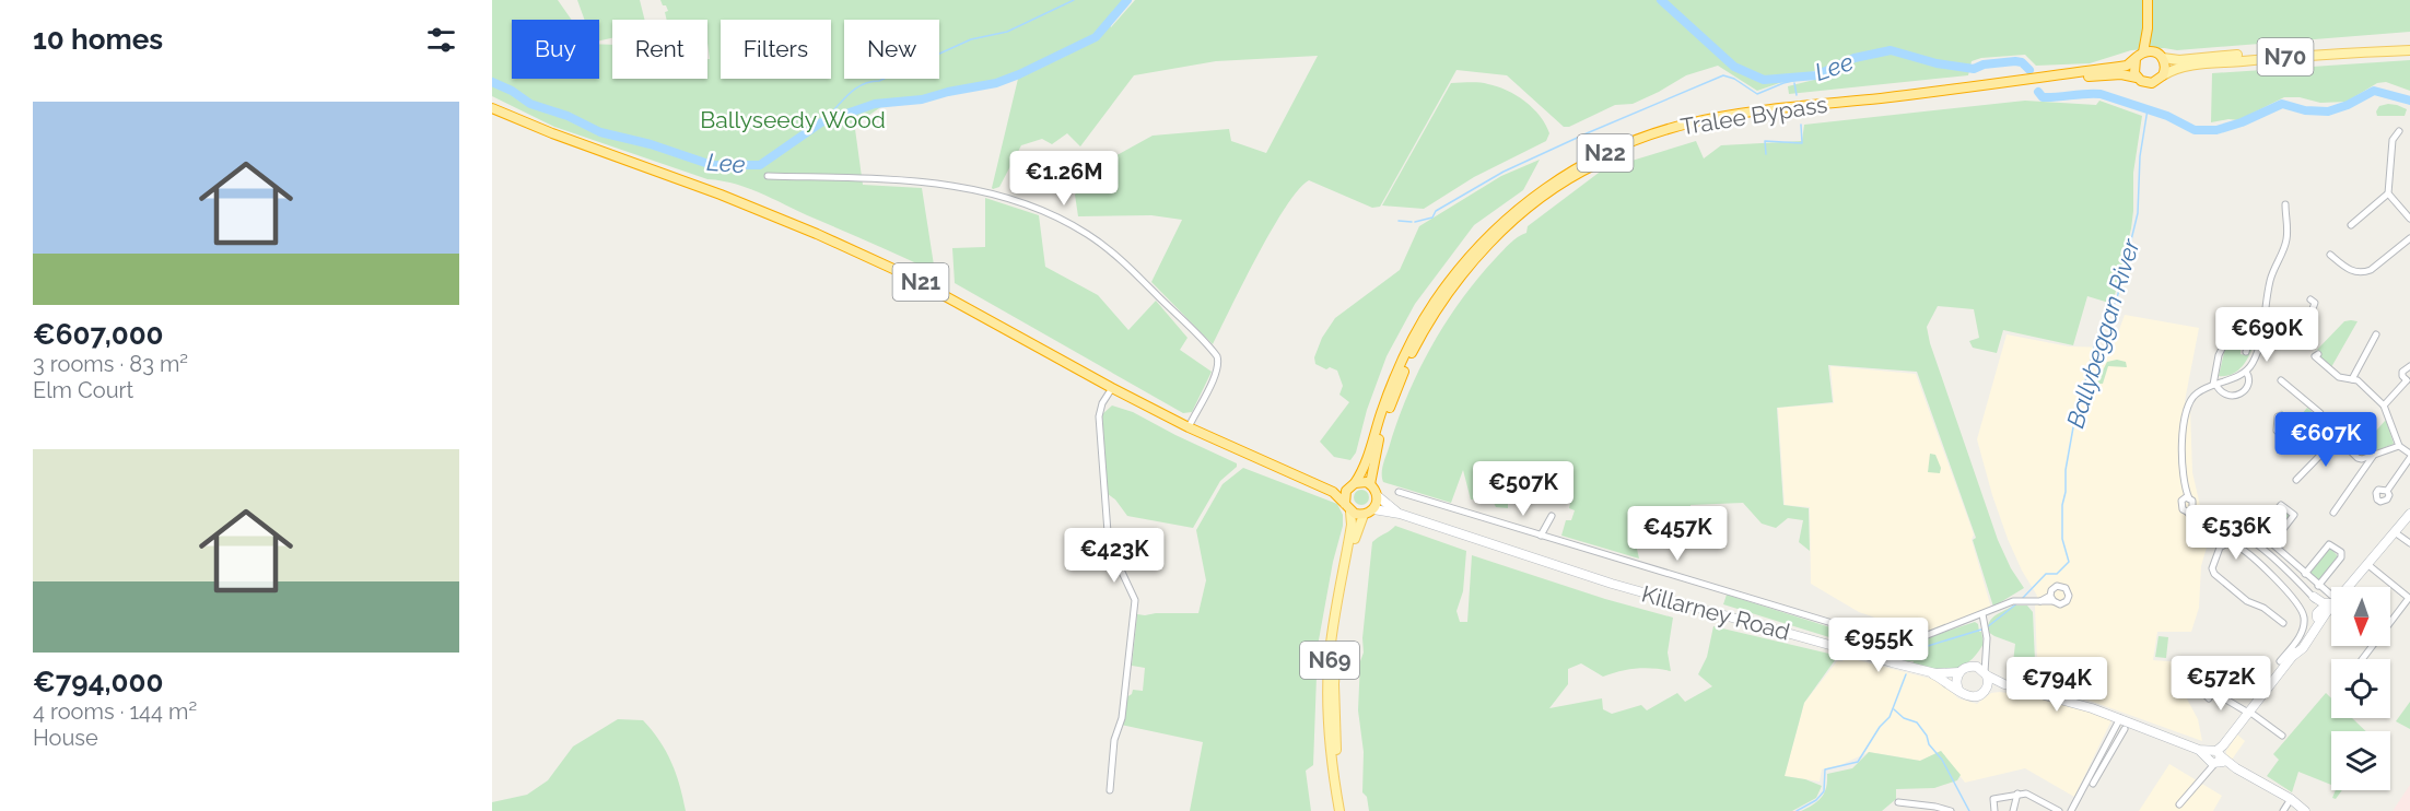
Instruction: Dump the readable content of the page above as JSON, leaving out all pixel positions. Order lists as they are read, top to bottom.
{
  "streets": {
    "highway": ["Tralee Bypass", "N22", "N21"],
    "main road": ["N70", "Killarney Road", "N69"]
  },
  "crossings": [
    ["N70", "Tralee Bypass"],
    ["N70", "N22"],
    ["Tralee Bypass", "N22"],
    ["Tralee Bypass", "N21"],
    ["Tralee Bypass", "Killarney Road"],
    ["Tralee Bypass", "N69"],
    ["N22", "N21"],
    ["N22", "Killarney Road"],
    ["N22", "N69"],
    ["N21", "Killarney Road"],
    ["N21", "N69"],
    ["Killarney Road", "N69"]
  ],
  "water": ["Lee", "Ballybeggan River"],
  "parks": ["Ballyseedy Wood"],
  "north": "bottom",
  "page": {
    "heading": "10 homes",
    "chip": [
      "Buy",
      "Rent",
      "Filters",
      "New"
    ],
    "list": [
      {
        "name": "€607,000",
        "note": "3 rooms · 83 m² · Elm Court"
      },
      {
        "name": "€794,000",
        "note": "4 rooms · 144 m² · House"
      }
    ],
    "price": [
      "€1.26M",
      "€690K",
      "€607K",
      "€507K",
      "€536K",
      "€457K",
      "€423K",
      "€955K",
      "€572K",
      "€794K"
    ]
  }
}
